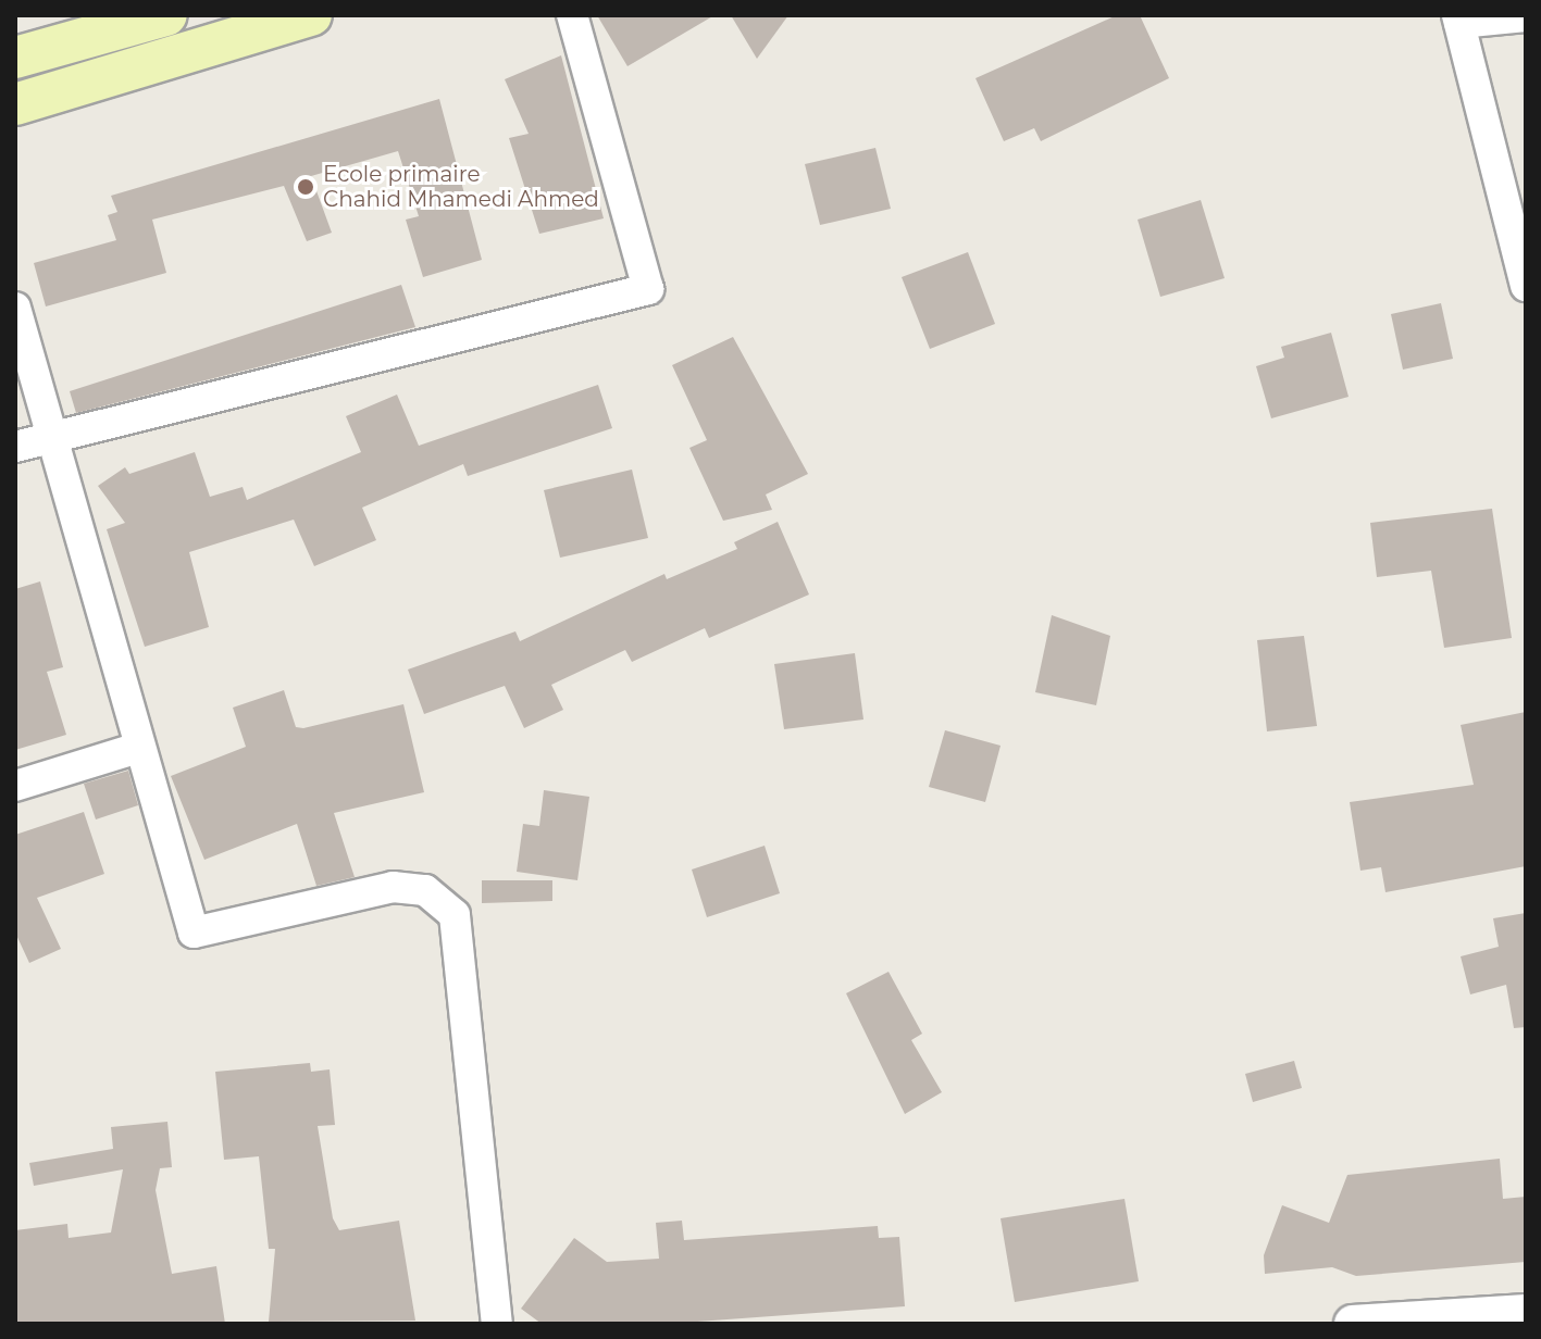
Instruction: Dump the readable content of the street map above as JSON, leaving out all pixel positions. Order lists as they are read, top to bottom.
{
  "places": ["Ecole primaire Chahid Mhamedi Ahmed"]
}
